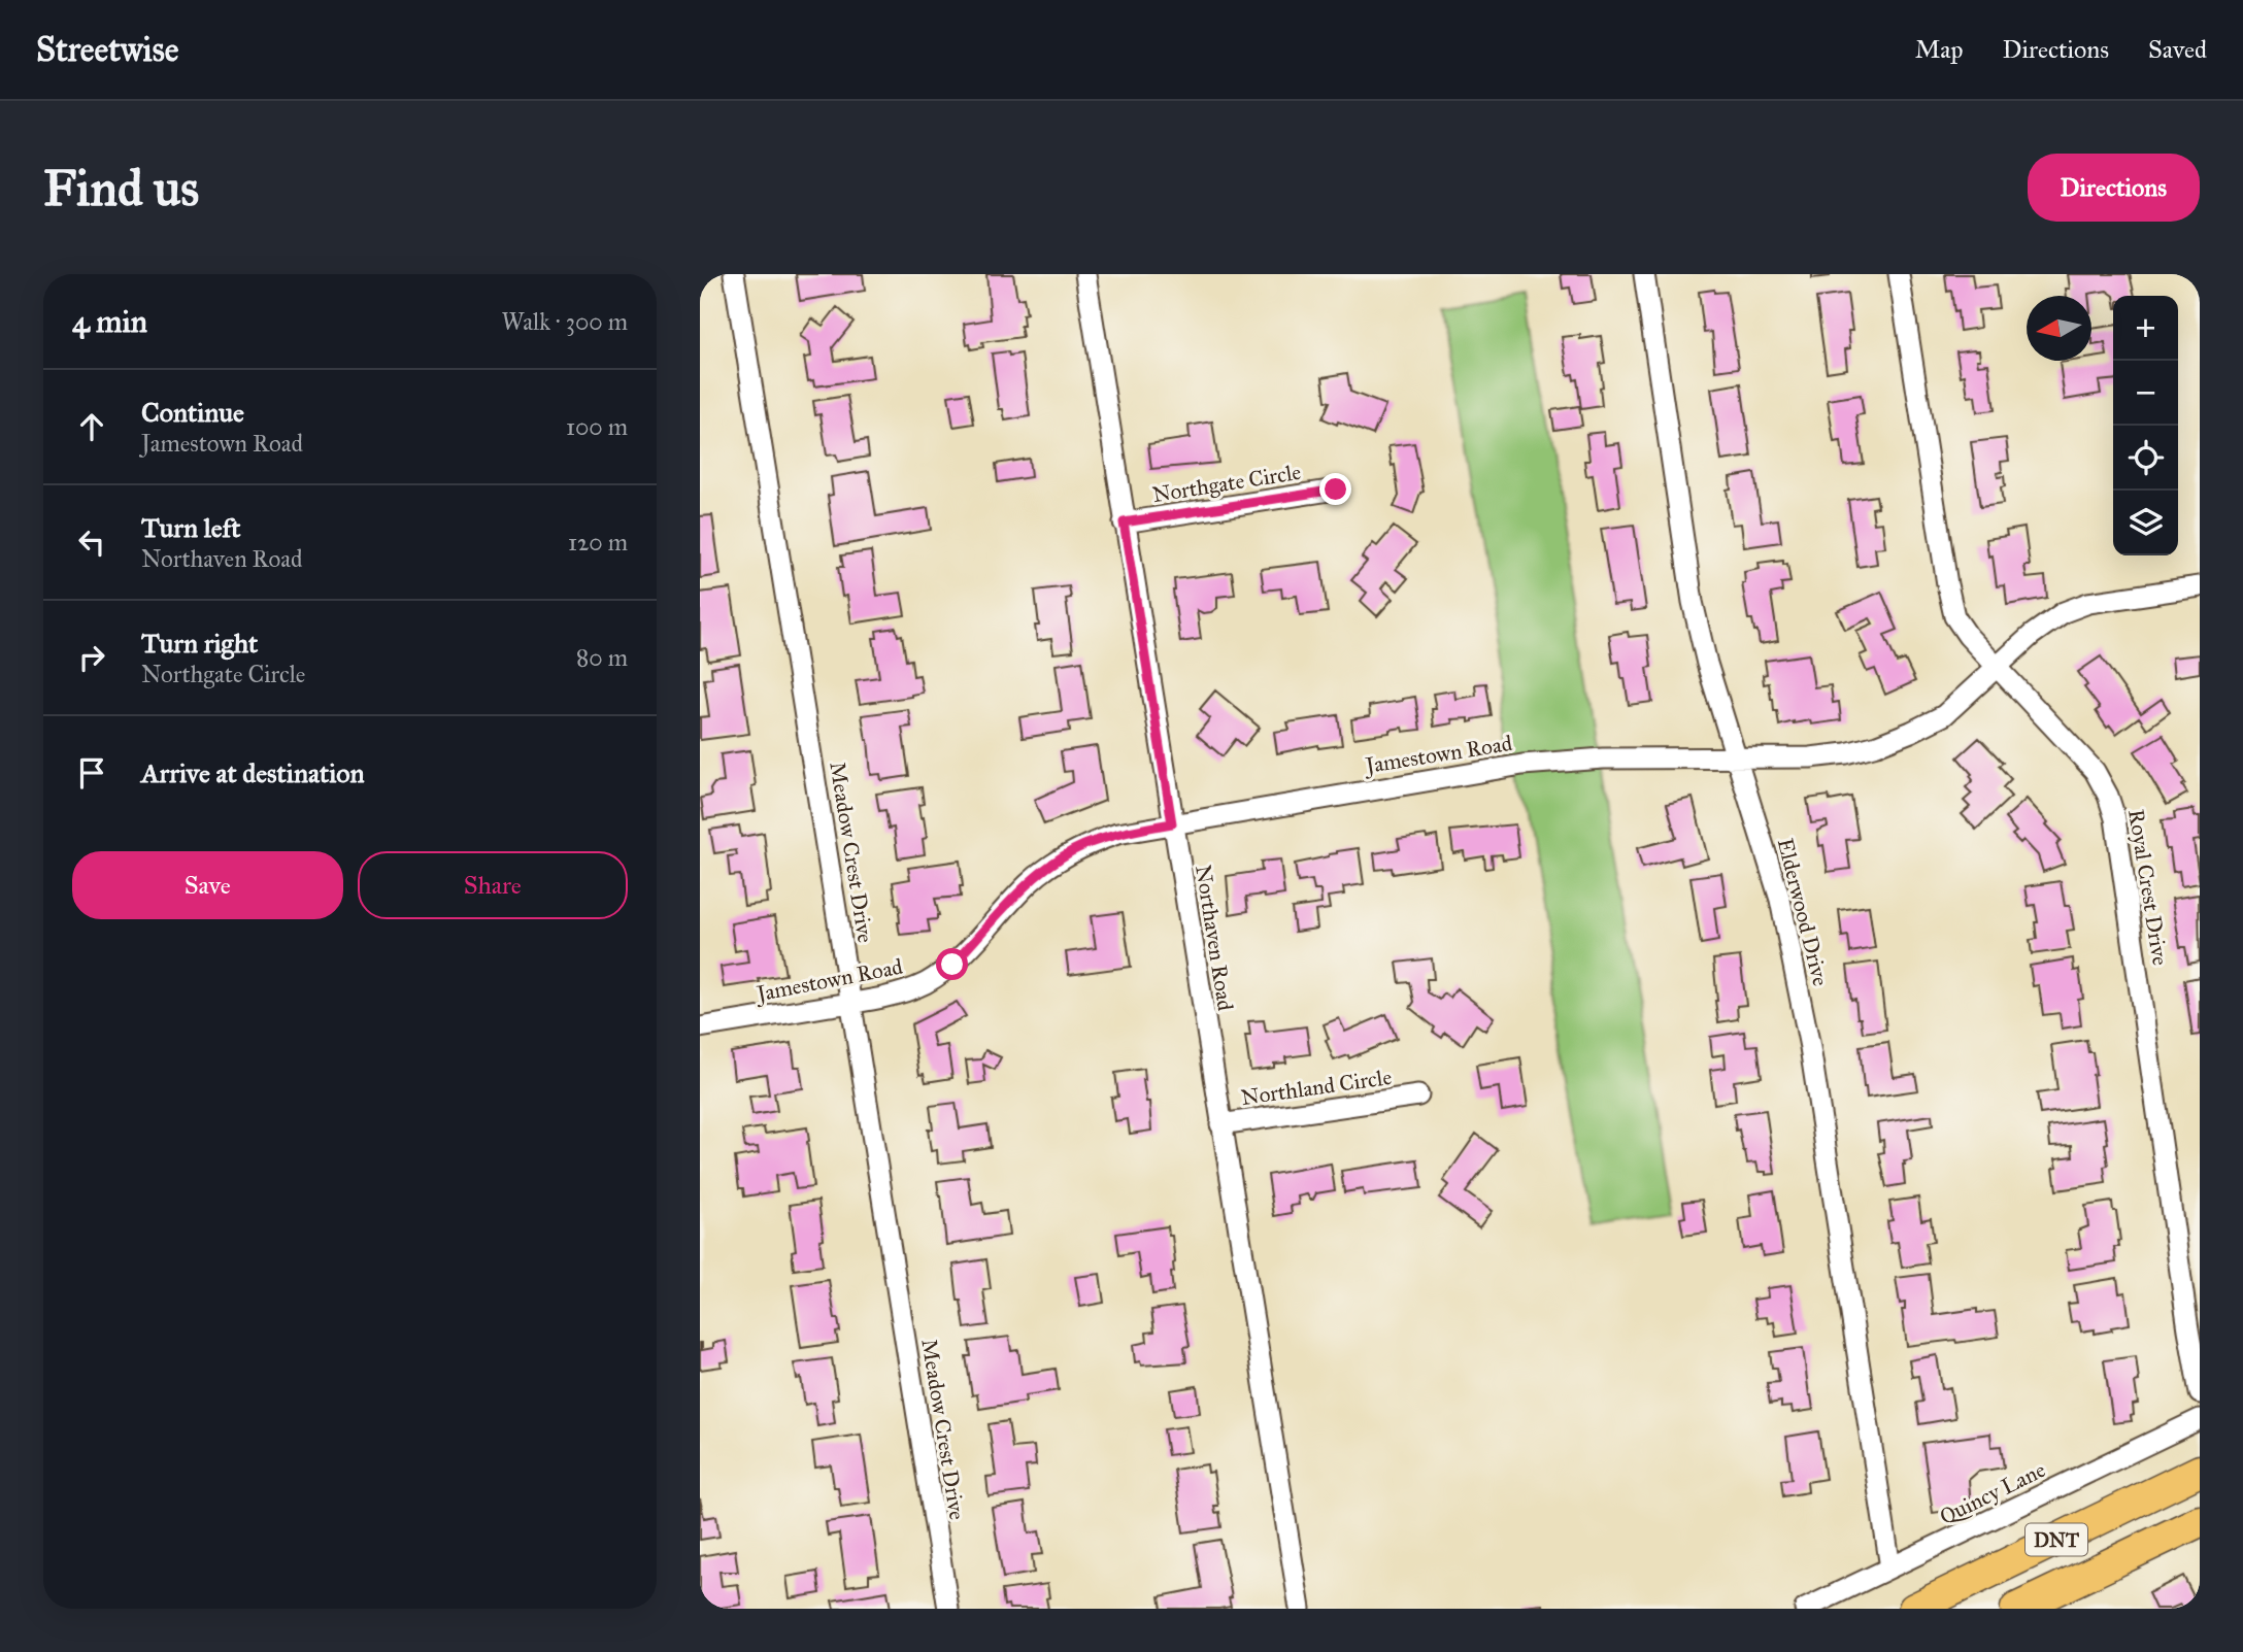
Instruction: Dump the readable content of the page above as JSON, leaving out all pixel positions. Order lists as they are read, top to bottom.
{
  "streets": {
    "highway": ["DNT"],
    "street": [
      "Northgate Circle",
      "Jamestown Road",
      "Meadow Crest Drive",
      "Royal Crest Drive",
      "Elderwood Drive",
      "Northaven Road",
      "Northland Circle",
      "Quincy Lane"
    ]
  },
  "crossings": [
    ["Northgate Circle", "Northaven Road"],
    ["Jamestown Road", "Meadow Crest Drive"],
    ["Jamestown Road", "Royal Crest Drive"],
    ["Jamestown Road", "Elderwood Drive"],
    ["Jamestown Road", "Northaven Road"],
    ["Elderwood Drive", "Quincy Lane"],
    ["Northaven Road", "Northland Circle"]
  ],
  "north": "left",
  "page": {
    "header": "Streetwise",
    "nav": ["Map", "Directions", "Saved"],
    "buttons": [
      "Directions",
      ["Save", "Share"]
    ],
    "title": "Find us",
    "heading": ["4 min", "Walk · 300 m"],
    "map_buttons": ["+", "−"],
    "list": [
      ["Continue", "Jamestown Road", "100 m"],
      ["Turn left", "Northaven Road", "120 m"],
      ["Turn right", "Northgate Circle", "80 m"],
      "Arrive at destination"
    ]
  }
}
